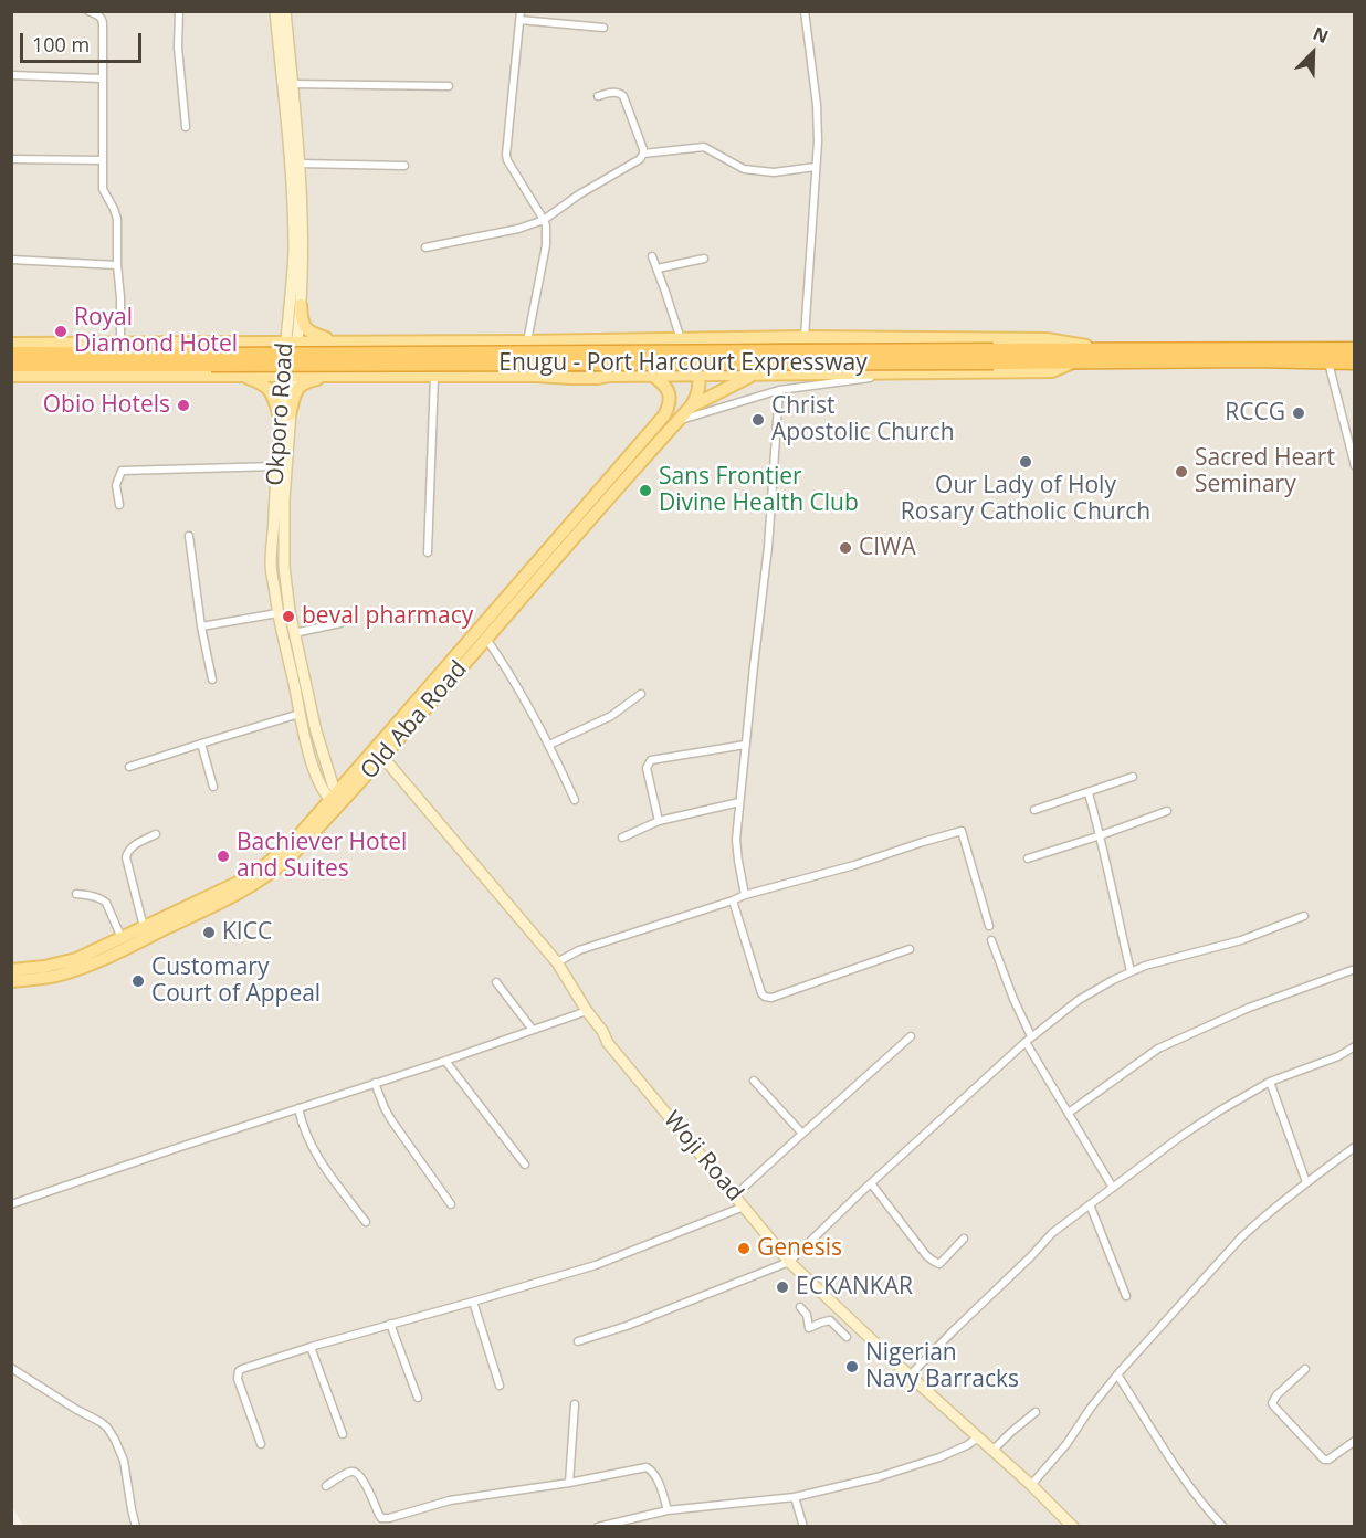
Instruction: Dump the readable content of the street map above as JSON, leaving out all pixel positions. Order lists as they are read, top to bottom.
{
  "streets": {
    "highway": ["Enugu - Port Harcourt Expressway"],
    "main road": ["Okporo Road", "Old Aba Road", "Woji Road"]
  },
  "crossings": [
    ["Okporo Road", "Old Aba Road"],
    ["Old Aba Road", "Woji Road"]
  ],
  "places": [
    "Royal Diamond Hotel",
    "Obio Hotels",
    "RCCG",
    "Christ Apostolic Church",
    "Our Lady of Holy Rosary Catholic Church",
    "Sacred Heart Seminary",
    "Sans Frontier Divine Health Club",
    "CIWA",
    "beval pharmacy",
    "Bachiever Hotel and Suites",
    "KICC",
    "Customary Court of Appeal",
    "Genesis",
    "ECKANKAR",
    "Nigerian Navy Barracks"
  ],
  "scale_bar": "100 m",
  "north": "top right"
}
